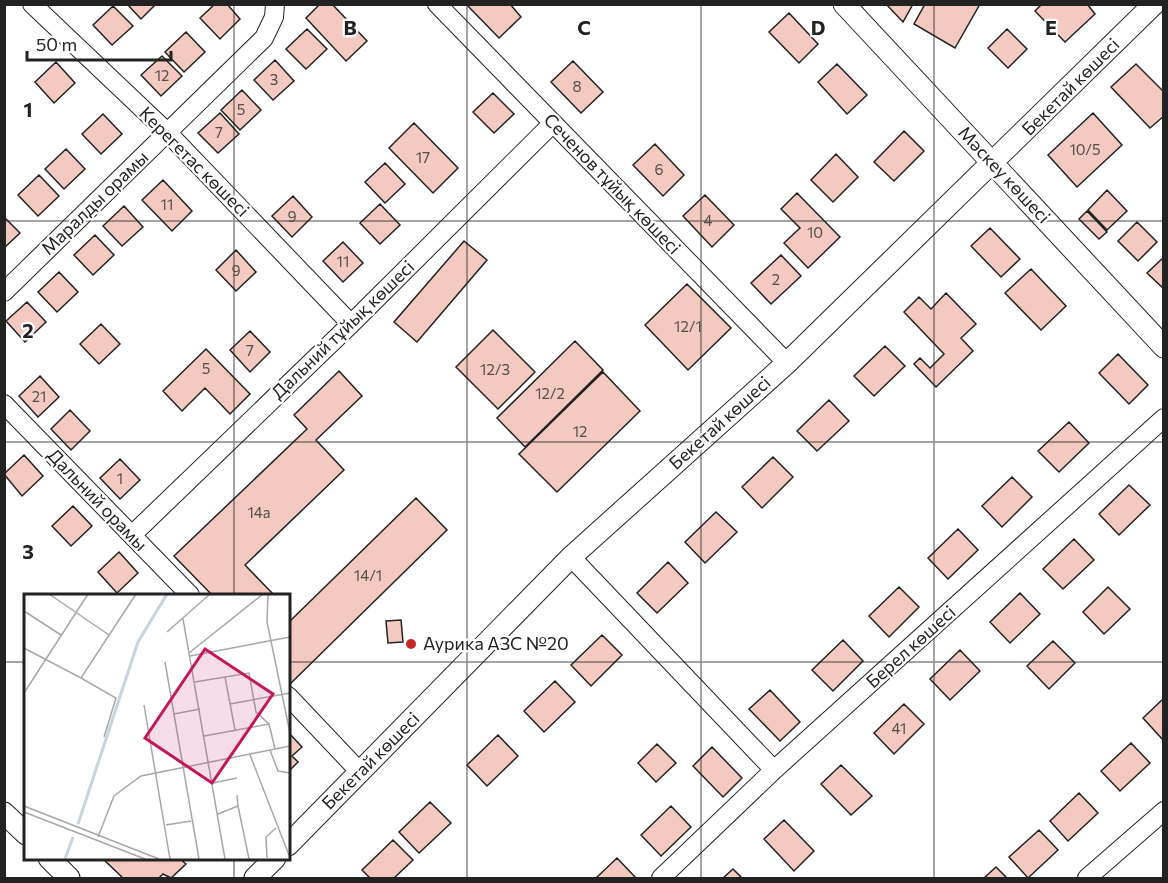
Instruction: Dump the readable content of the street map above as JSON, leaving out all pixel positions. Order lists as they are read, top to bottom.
{
  "streets": {
    "street": [
      "Бекетай көшесі",
      "Керегетас көшесі",
      "Мәскеу көшесі",
      "Сеченов тұйық көшесі",
      "Маралды орамы",
      "Дальний тұйық көшесі",
      "Дальний орамы",
      "Берел көшесі"
    ]
  },
  "crossings": [
    ["Бекетай көшесі", "Мәскеу көшесі"],
    ["Бекетай көшесі", "Сеченов тұйық көшесі"],
    ["Керегетас көшесі", "Маралды орамы"],
    ["Керегетас көшесі", "Дальний тұйық көшесі"],
    ["Сеченов тұйық көшесі", "Дальний тұйық көшесі"],
    ["Дальний тұйық көшесі", "Дальний орамы"]
  ],
  "places": ["Аурика АЗС №20"],
  "house_numbers": [
    "12",
    "3",
    "8",
    "5",
    "7",
    "10/5",
    "17",
    "6",
    "11",
    "9",
    "4",
    "10",
    "11",
    "9",
    "2",
    "12/1",
    "7",
    "5",
    "12/3",
    "12/2",
    "21",
    "12",
    "1",
    "14а",
    "14/1",
    "41"
  ],
  "scale_bar": "50 m",
  "grid": {
    "columns": [
      "B",
      "C",
      "D",
      "E"
    ],
    "rows": ["1", "2", "3"]
  }
}
